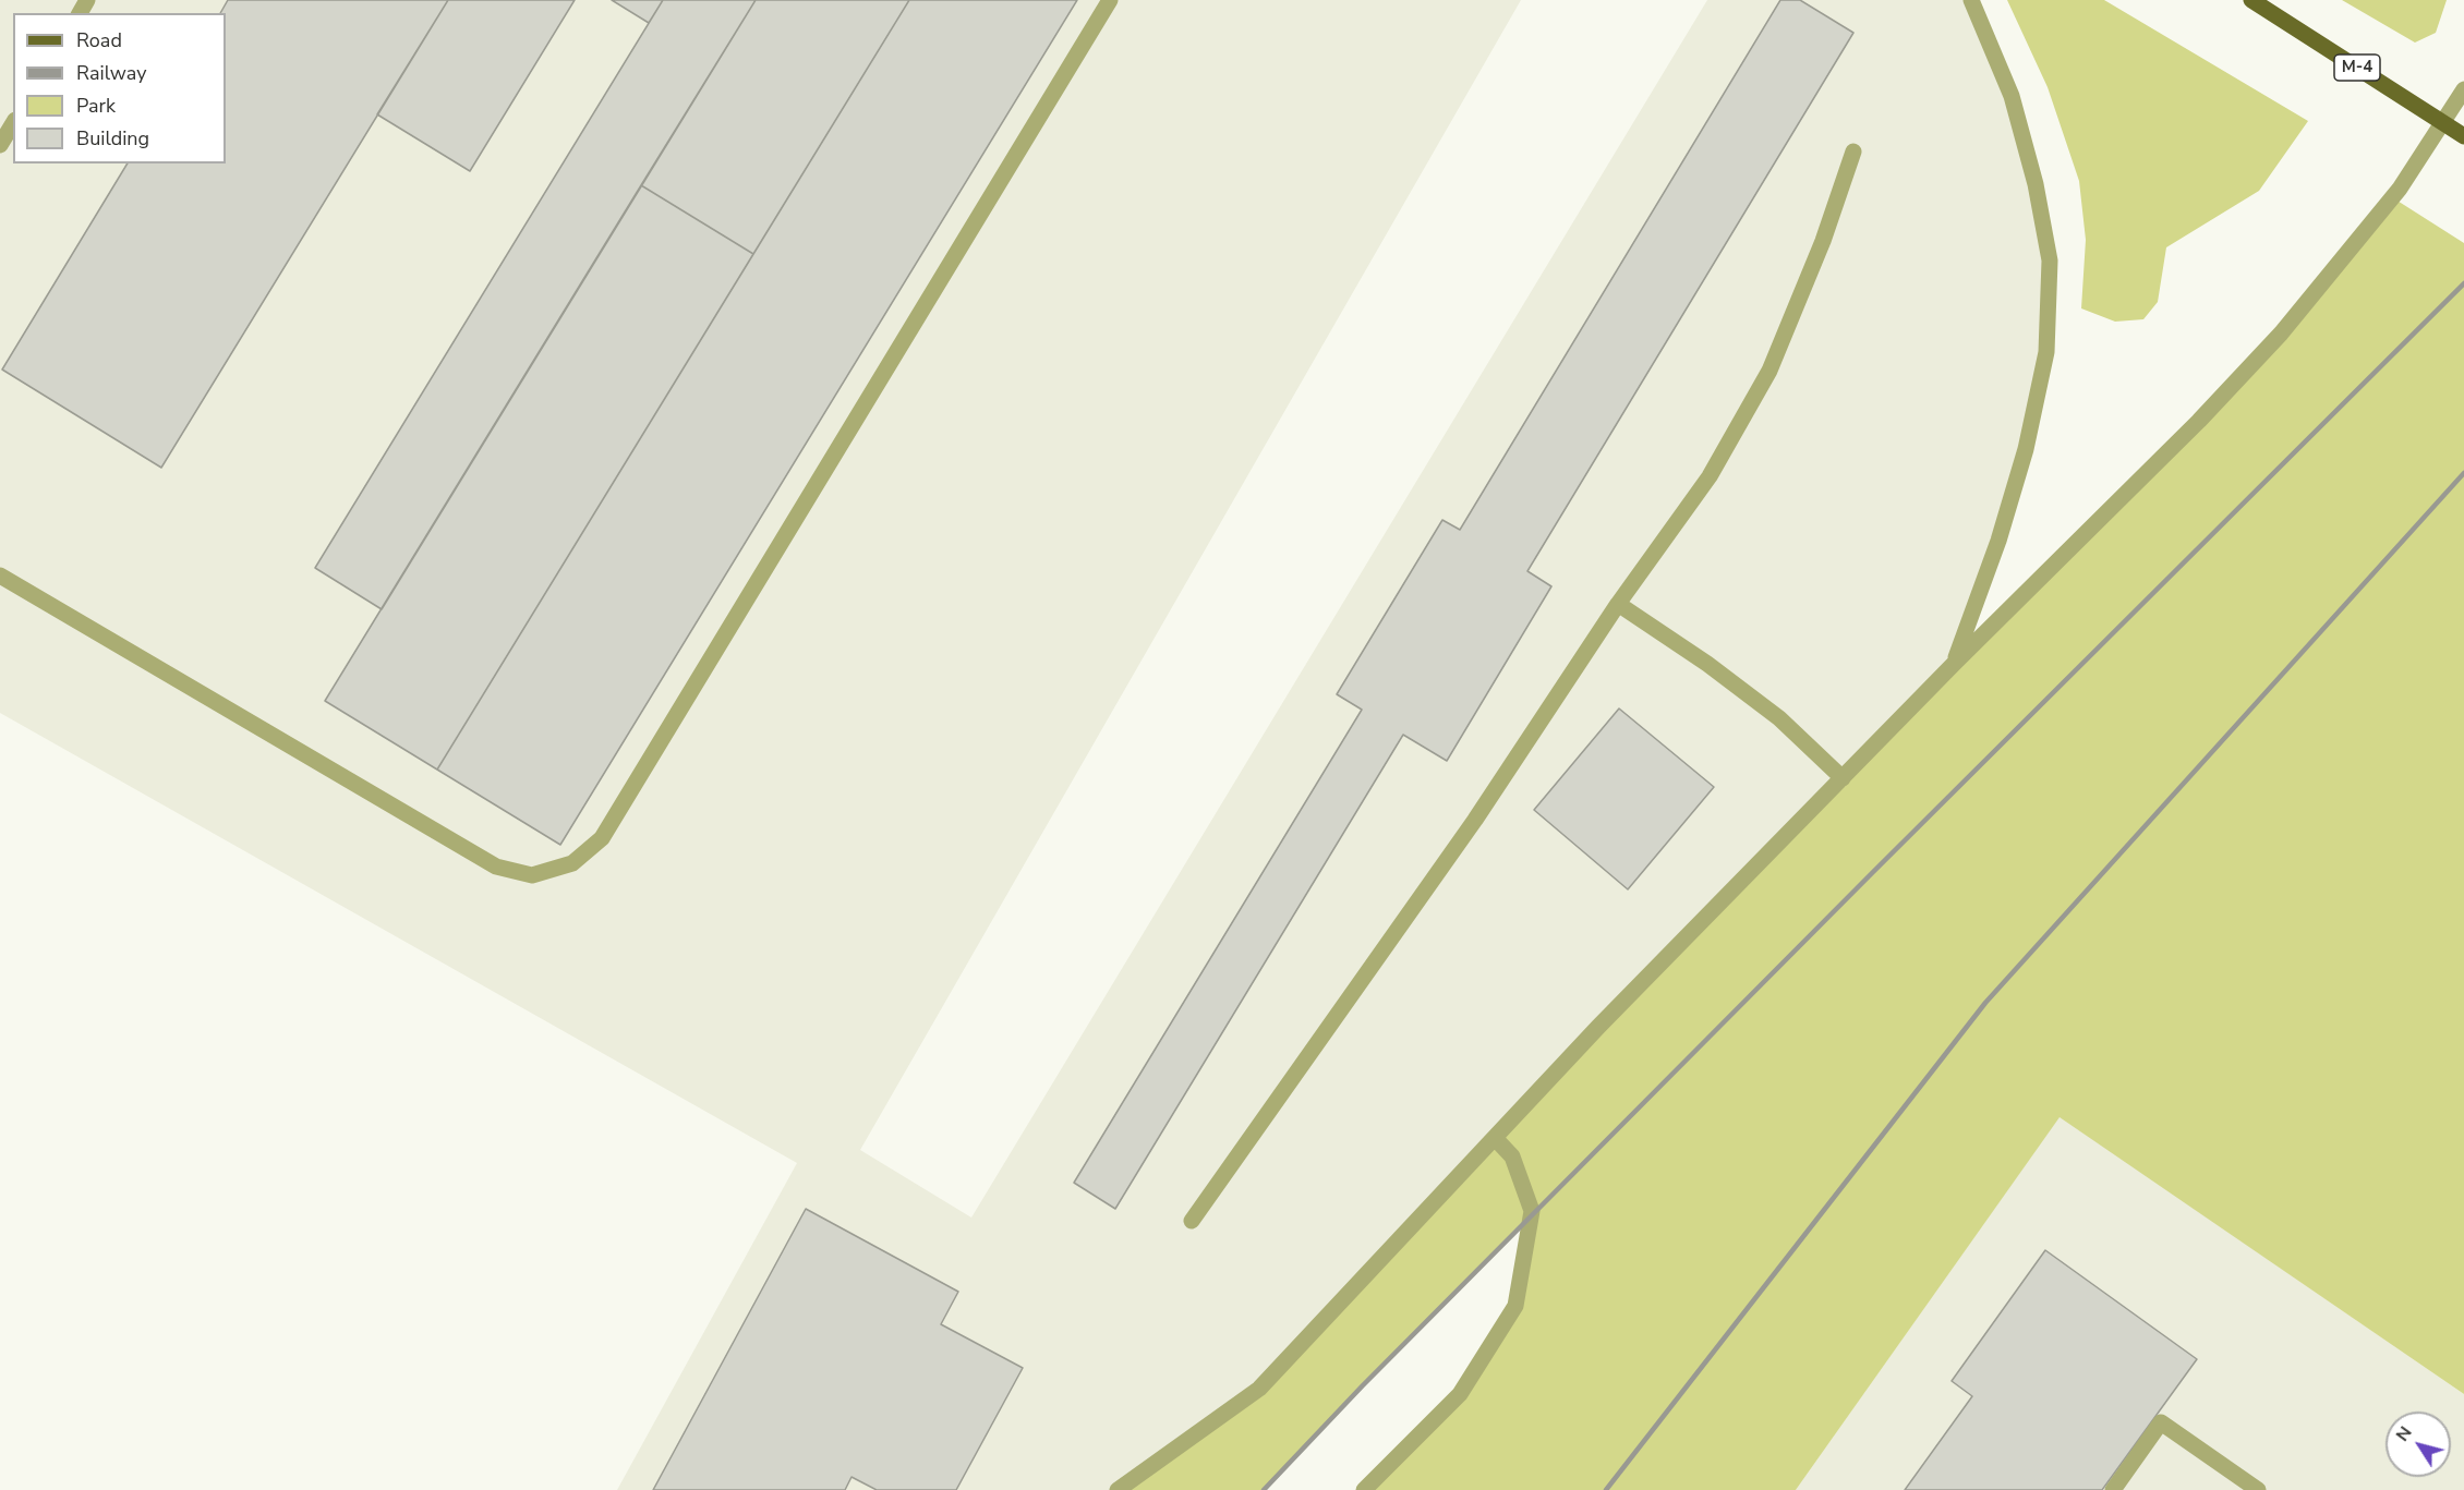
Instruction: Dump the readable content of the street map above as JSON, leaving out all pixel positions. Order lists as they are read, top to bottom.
{
  "streets": {
    "main road": ["M-4"]
  },
  "legend": [
    "Road",
    "Railway",
    "Park",
    "Building"
  ],
  "north": "top left"
}
